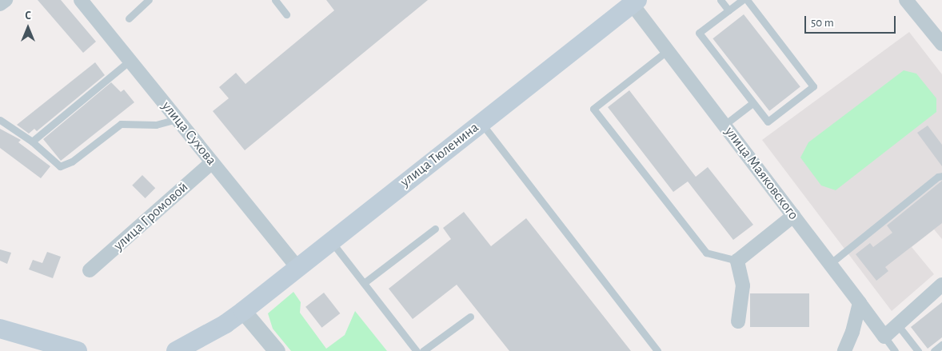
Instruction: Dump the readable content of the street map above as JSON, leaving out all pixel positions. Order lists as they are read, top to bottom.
{
  "streets": {
    "main road": ["улица Тюленина"],
    "street": ["улица Сухова", "улица Маяковского", "улица Громовой"]
  },
  "crossings": [
    ["улица Сухова", "улица Тюленина"],
    ["улица Сухова", "улица Громовой"],
    ["улица Тюленина", "улица Маяковского"]
  ],
  "scale_bar": "50 m",
  "north": "top"
}
